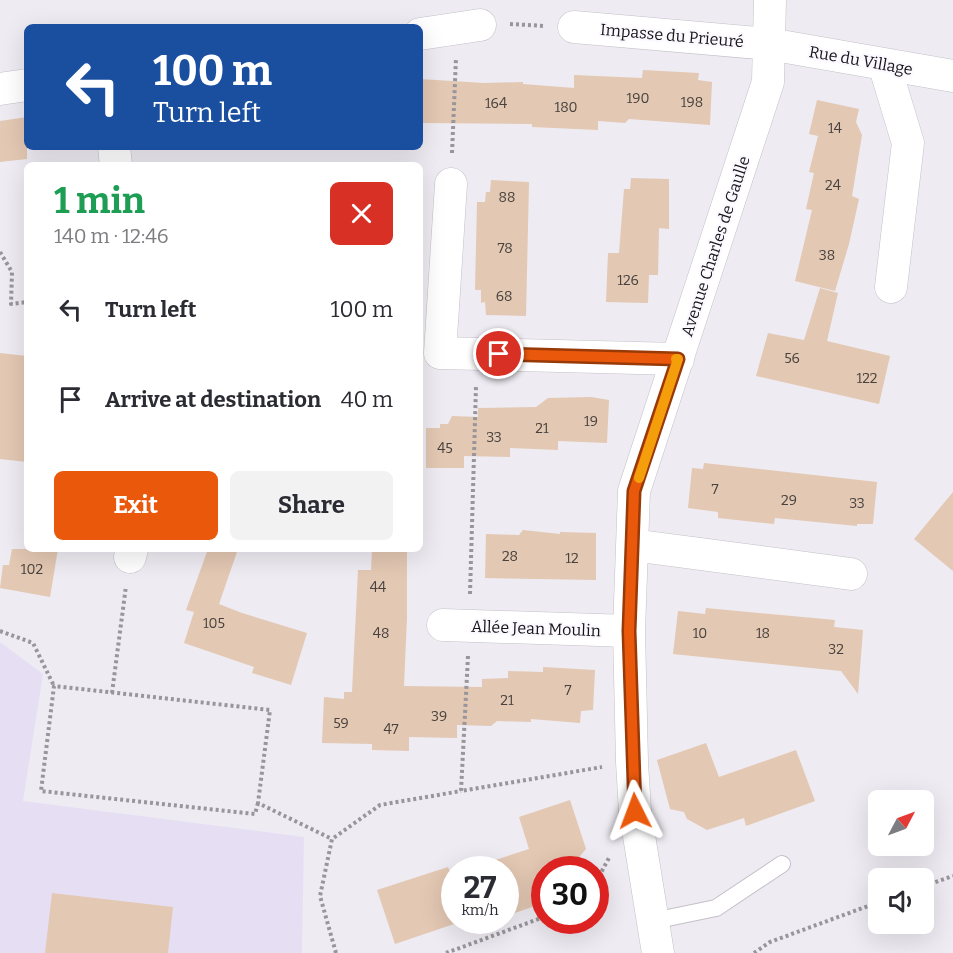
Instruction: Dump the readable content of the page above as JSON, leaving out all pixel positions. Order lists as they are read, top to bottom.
{
  "streets": {
    "street": [
      "Impasse du Prieuré",
      "Rue du Village",
      "Avenue Charles de Gaulle",
      "Allée Jean Moulin"
    ]
  },
  "crossings": [
    ["Impasse du Prieuré", "Rue du Village"],
    ["Impasse du Prieuré", "Avenue Charles de Gaulle"],
    ["Rue du Village", "Avenue Charles de Gaulle"],
    ["Avenue Charles de Gaulle", "Allée Jean Moulin"]
  ],
  "house_numbers": [
    "190",
    "198",
    "164",
    "180",
    "14",
    "24",
    "88",
    "78",
    "38",
    "126",
    "68",
    "56",
    "122",
    "19",
    "21",
    "33",
    "45",
    "7",
    "29",
    "33",
    "28",
    "12",
    "102",
    "44",
    "105",
    "48",
    "10",
    "18",
    "32",
    "7",
    "21",
    "39",
    "59",
    "47"
  ],
  "north": "top right",
  "page": {
    "turn": ["100 m", "Turn left"],
    "heading": ["1 min", "140 m · 12:46"],
    "list": [
      {
        "name": "Turn left",
        "value": "100 m"
      },
      {
        "name": "Arrive at destination",
        "value": "40 m"
      }
    ],
    "buttons": ["Exit", "Share"],
    "speed": "27 km/h",
    "limit": "30"
  }
}
